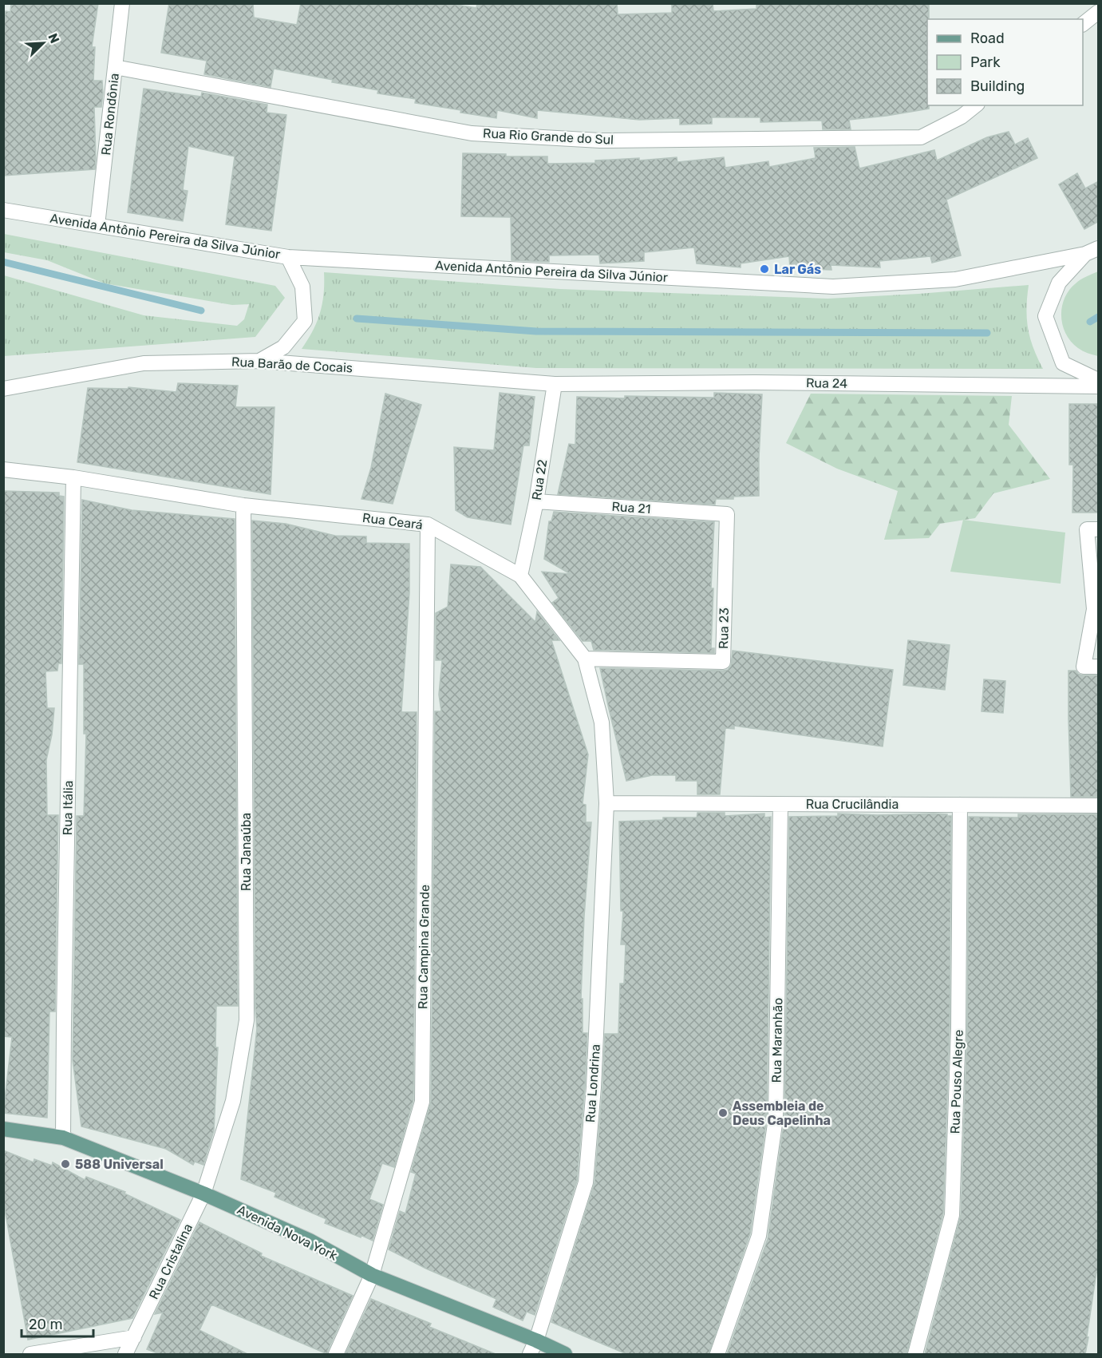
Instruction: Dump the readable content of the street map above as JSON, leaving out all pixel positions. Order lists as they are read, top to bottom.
{
  "streets": {
    "main road": ["Avenida Nova York"],
    "street": [
      "Rua Rondônia",
      "Rua Rio Grande do Sul",
      "Avenida Antônio Pereira da Silva Júnior",
      "Rua Barão de Cocais",
      "Rua 24",
      "Rua 22",
      "Rua 21",
      "Rua Ceará",
      "Rua 23",
      "Rua Crucilândia",
      "Rua Itália",
      "Rua Janaúba",
      "Rua Campina Grande",
      "Rua Maranhão",
      "Rua Pouso Alegre",
      "Rua Londrina",
      "Rua Cristalina"
    ]
  },
  "crossings": [
    ["Rua Rondônia", "Rua Rio Grande do Sul"],
    ["Rua Rondônia", "Avenida Antônio Pereira da Silva Júnior"],
    ["Rua Barão de Cocais", "Rua 24"],
    ["Rua Barão de Cocais", "Rua 22"],
    ["Rua 24", "Rua 22"],
    ["Rua 22", "Rua 21"],
    ["Rua 22", "Rua Ceará"],
    ["Rua 21", "Rua 23"],
    ["Rua Ceará", "Rua 23"],
    ["Rua Ceará", "Rua Crucilândia"],
    ["Rua Ceará", "Rua Itália"],
    ["Rua Ceará", "Rua Janaúba"],
    ["Rua Ceará", "Rua Campina Grande"],
    ["Rua Ceará", "Rua Londrina"],
    ["Rua Crucilândia", "Rua Maranhão"],
    ["Rua Crucilândia", "Rua Pouso Alegre"],
    ["Rua Crucilândia", "Rua Londrina"],
    ["Rua Itália", "Avenida Nova York"],
    ["Rua Janaúba", "Avenida Nova York"],
    ["Rua Janaúba", "Rua Cristalina"],
    ["Rua Campina Grande", "Avenida Nova York"],
    ["Rua Londrina", "Avenida Nova York"],
    ["Avenida Nova York", "Rua Cristalina"]
  ],
  "places": ["Lar Gás", "Assembleia de Deus Capelinha", "588 Universal"],
  "legend": ["Road", "Park", "Building"],
  "scale_bar": "20 m",
  "north": "top right"
}
